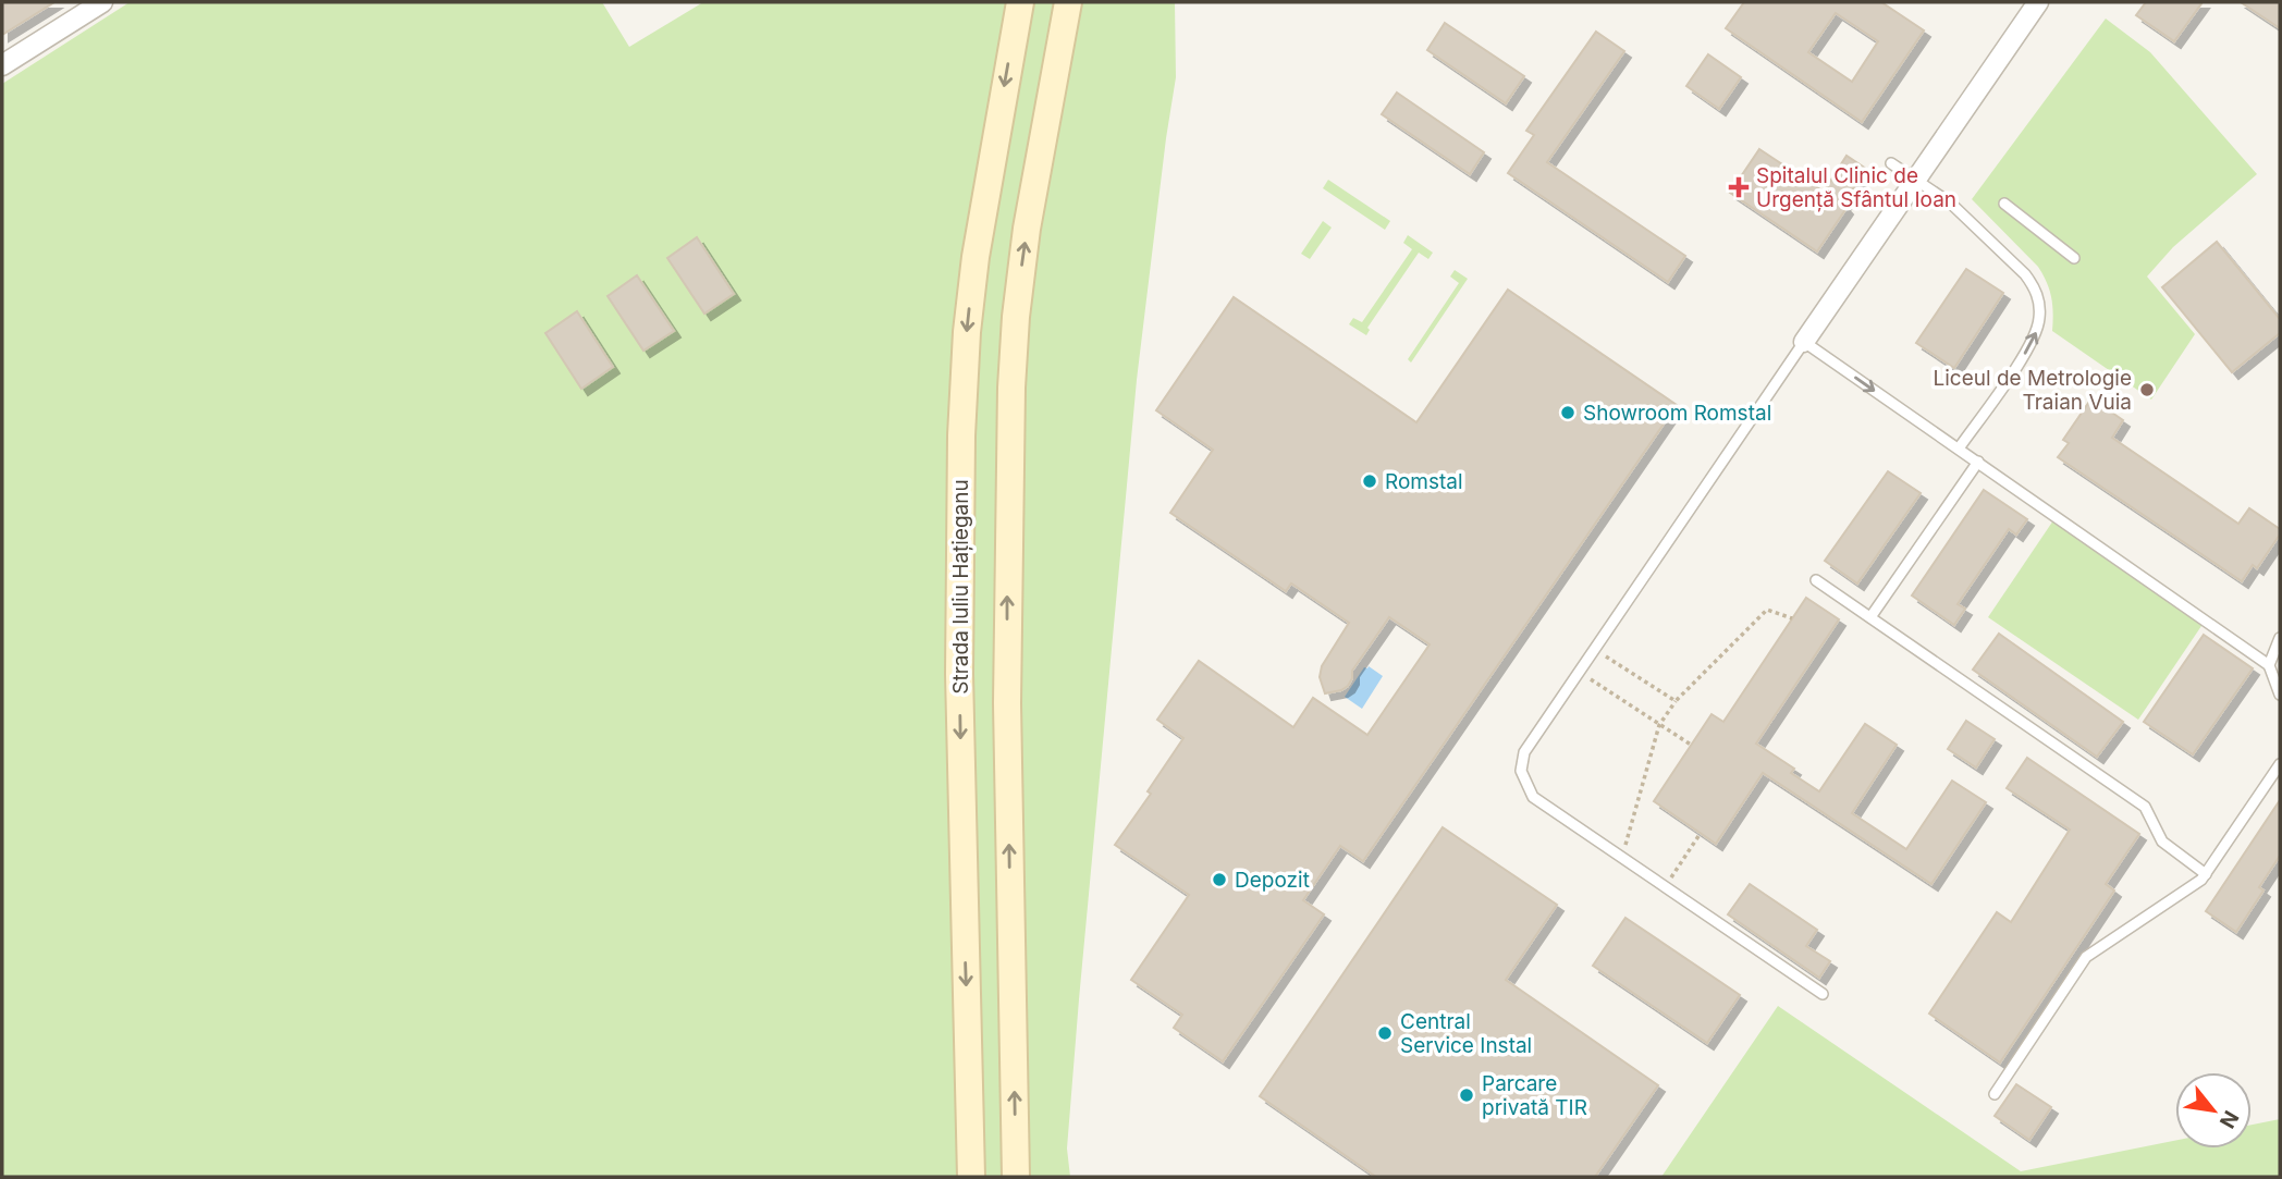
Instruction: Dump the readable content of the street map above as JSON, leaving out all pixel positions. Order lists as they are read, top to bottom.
{
  "streets": {
    "main road": ["Strada Iuliu Hațieganu"]
  },
  "places": {
    "health": ["Spitalul Clinic de Urgență Sfântul Ioan"],
    "other": [
      "Liceul de Metrologie Traian Vuia",
      "Showroom Romstal",
      "Romstal",
      "Depozit",
      "Central Service Instal",
      "Parcare privată TIR"
    ]
  },
  "north": "bottom right"
}
